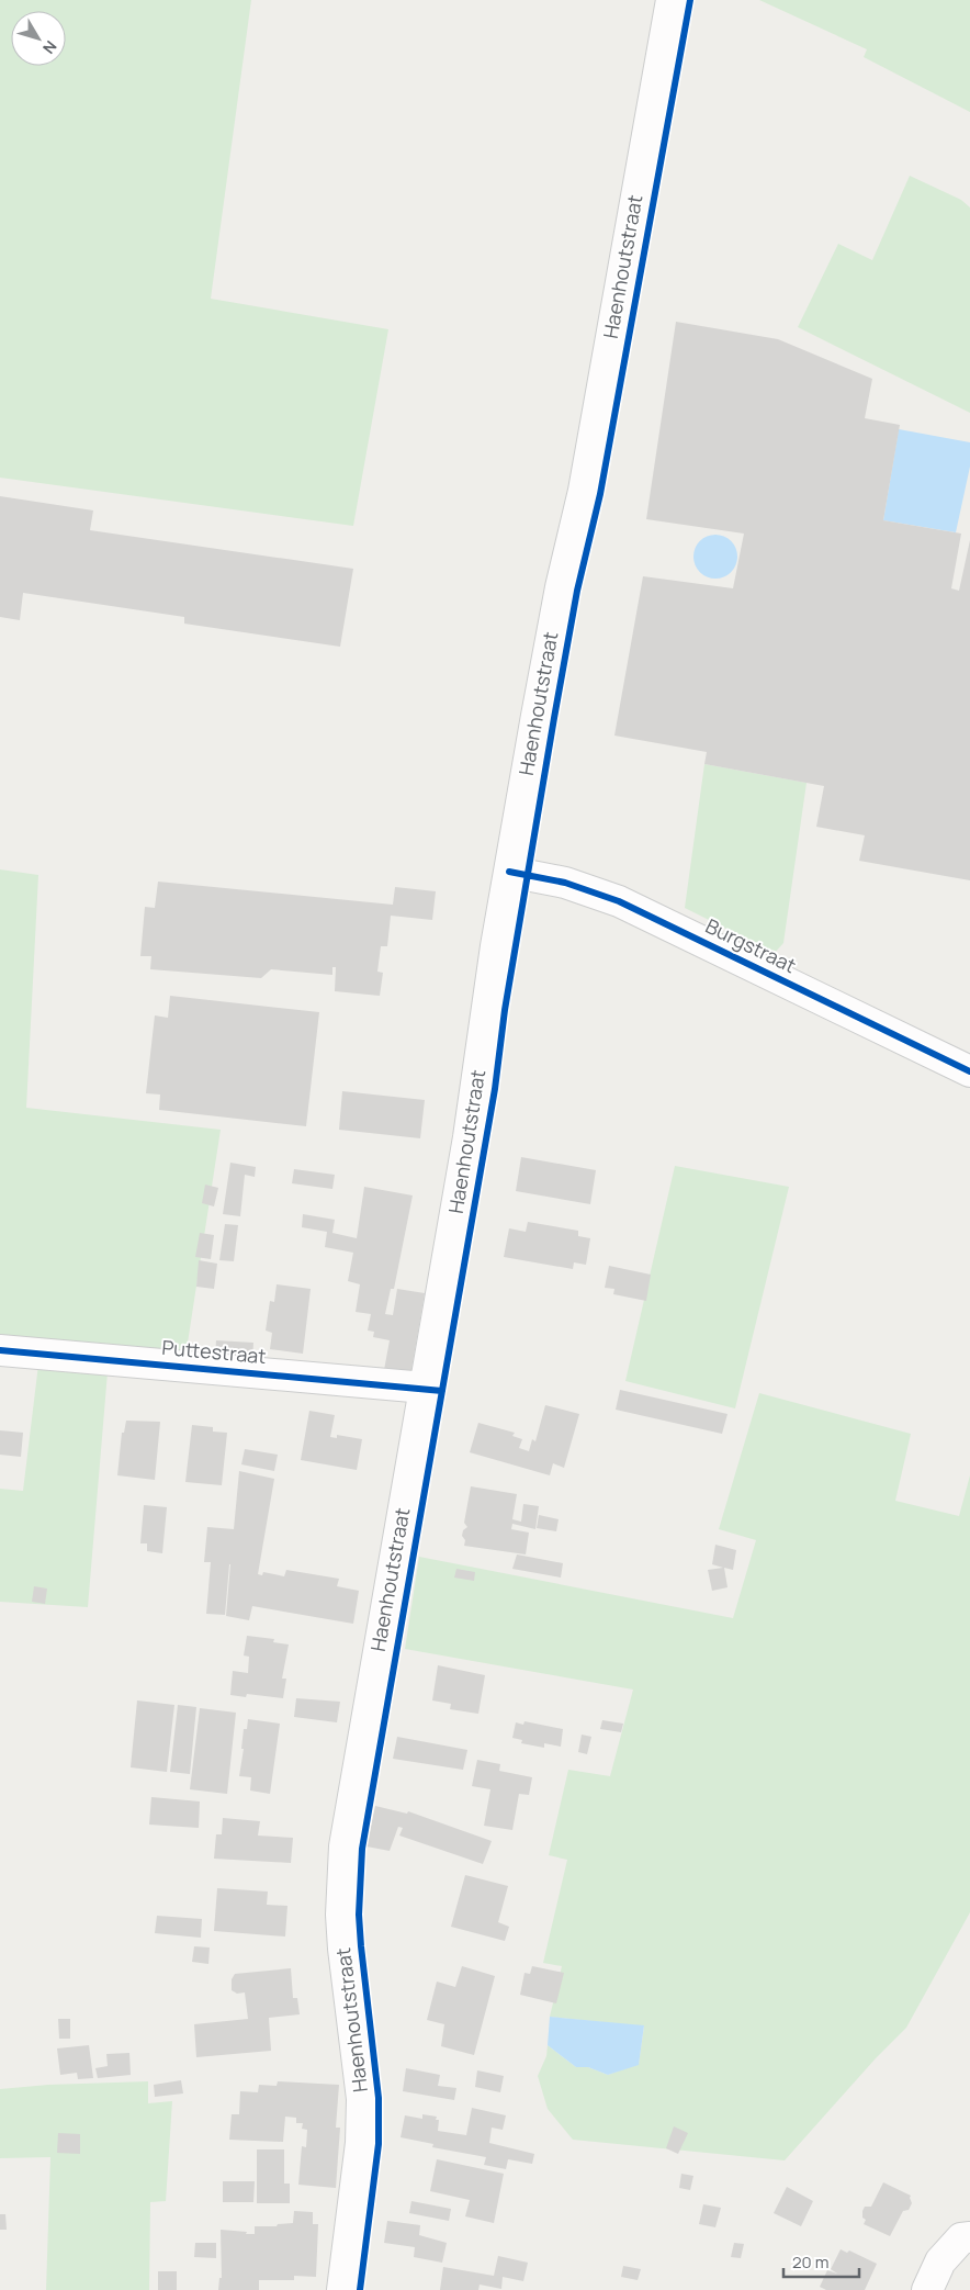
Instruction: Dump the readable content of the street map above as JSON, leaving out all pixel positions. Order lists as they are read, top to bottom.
{
  "streets": {
    "street": ["Haenhoutstraat", "Burgstraat", "Puttestraat"]
  },
  "crossings": [
    ["Haenhoutstraat", "Burgstraat"],
    ["Haenhoutstraat", "Puttestraat"]
  ],
  "scale_bar": "20 m",
  "north": "bottom right"
}
